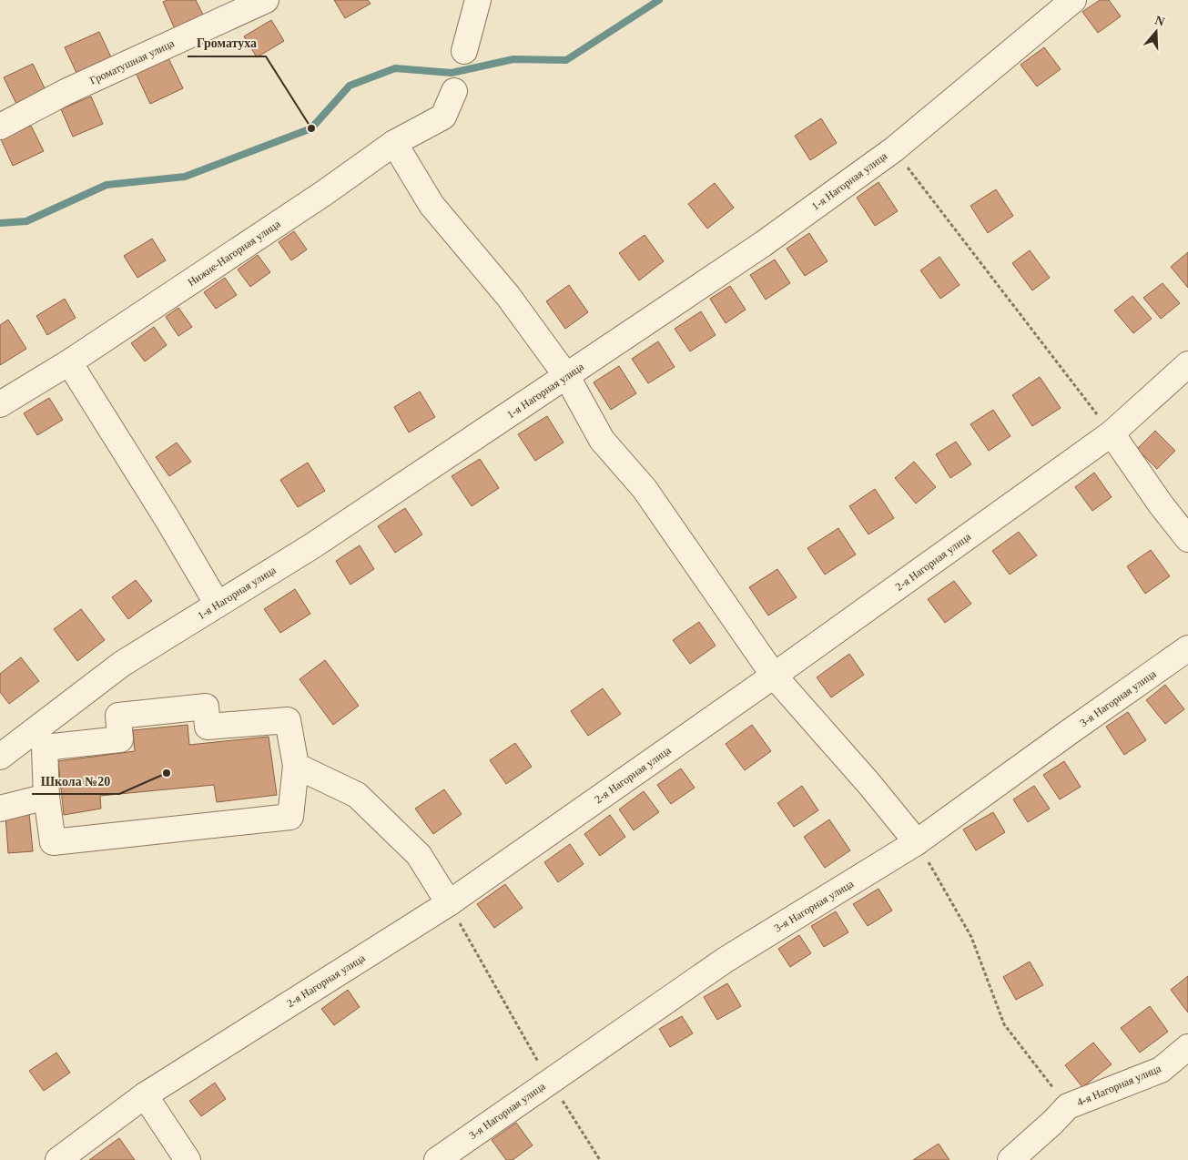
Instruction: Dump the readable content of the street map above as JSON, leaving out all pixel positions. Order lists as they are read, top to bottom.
{
  "streets": {
    "street": [
      "Громатушная улица",
      "1-я Нагорная улица",
      "Нижне-Нагорная улица",
      "2-я Нагорная улица",
      "3-я Нагорная улица",
      "4-я Нагорная улица"
    ]
  },
  "places": ["Громатуха", "Школа №20"],
  "north": "top"
}
